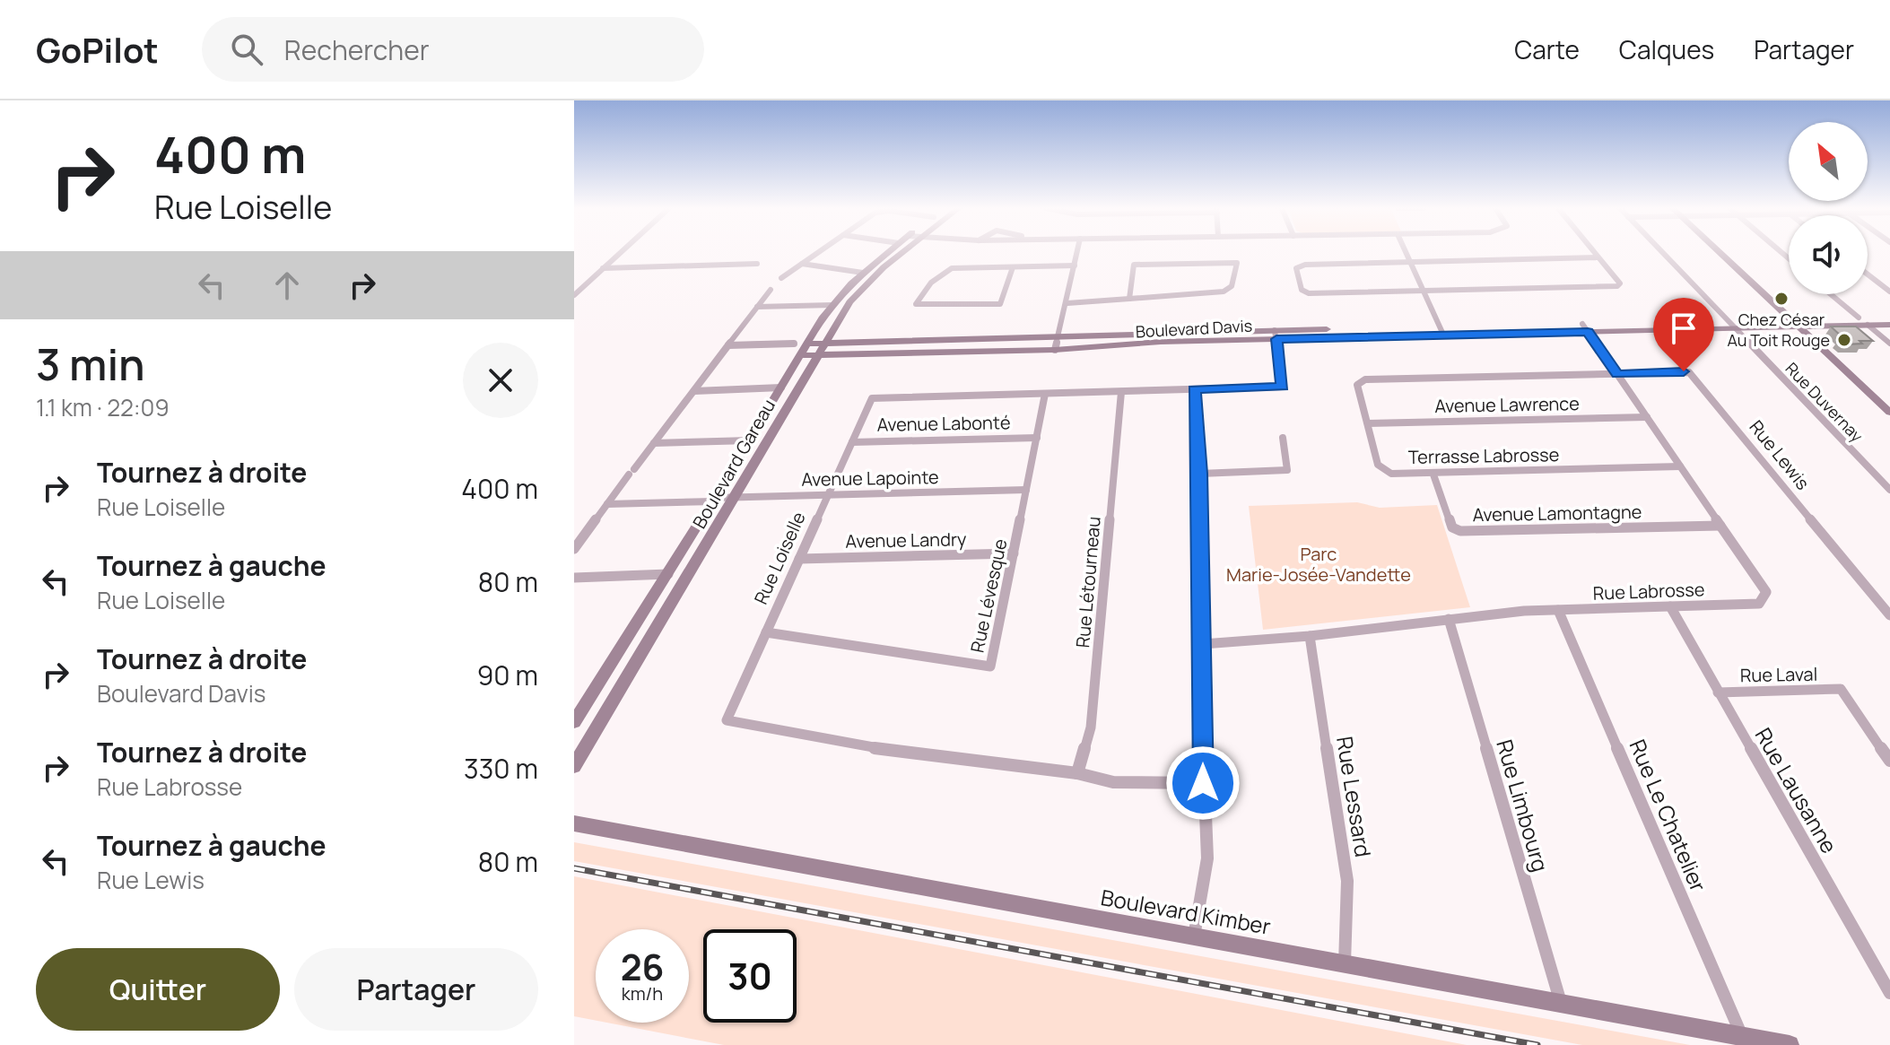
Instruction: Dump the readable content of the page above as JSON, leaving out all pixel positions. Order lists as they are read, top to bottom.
{
  "streets": {
    "street": [
      "Boulevard Davis",
      "Rue Duvernay",
      "Avenue Lawrence",
      "Avenue Labonté",
      "Rue Lewis",
      "Terrasse Labrosse",
      "Boulevard Gareau",
      "Avenue Lapointe",
      "Avenue Lamontagne",
      "Avenue Landry",
      "Rue Loiselle",
      "Rue Létourneau",
      "Rue Labrosse",
      "Rue Lévesque",
      "Rue Laval",
      "Rue Lausanne",
      "Rue Lessard",
      "Rue Limbourg",
      "Rue Le Chatelier",
      "Boulevard Kimber"
    ]
  },
  "crossings": [
    ["Boulevard Davis", "Rue Duvernay"],
    ["Boulevard Davis", "Boulevard Gareau"],
    ["Boulevard Davis", "Rue Loiselle"],
    ["Boulevard Davis", "Rue Labrosse"],
    ["Avenue Lawrence", "Terrasse Labrosse"],
    ["Avenue Lawrence", "Rue Labrosse"],
    ["Avenue Labonté", "Rue Loiselle"],
    ["Avenue Labonté", "Rue Lévesque"],
    ["Rue Lewis", "Terrasse Labrosse"],
    ["Rue Lewis", "Rue Labrosse"],
    ["Terrasse Labrosse", "Avenue Lamontagne"],
    ["Terrasse Labrosse", "Rue Labrosse"],
    ["Boulevard Gareau", "Avenue Lapointe"],
    ["Avenue Lapointe", "Rue Loiselle"],
    ["Avenue Lapointe", "Rue Lévesque"],
    ["Avenue Lamontagne", "Rue Labrosse"],
    ["Avenue Landry", "Rue Loiselle"],
    ["Avenue Landry", "Rue Lévesque"],
    ["Rue Loiselle", "Rue Létourneau"],
    ["Rue Loiselle", "Rue Lévesque"],
    ["Rue Labrosse", "Rue Lausanne"],
    ["Rue Labrosse", "Rue Lessard"],
    ["Rue Labrosse", "Rue Limbourg"],
    ["Rue Labrosse", "Rue Le Chatelier"],
    ["Rue Laval", "Rue Lausanne"],
    ["Rue Lessard", "Boulevard Kimber"],
    ["Rue Limbourg", "Boulevard Kimber"],
    ["Rue Le Chatelier", "Boulevard Kimber"]
  ],
  "parks": ["Parc Marie-Josée-Vandette"],
  "places": ["Chez César", "Au Toit Rouge"],
  "north": "top left",
  "page": {
    "header": "GoPilot",
    "search": "Rechercher",
    "nav": ["Carte", "Calques", "Partager"],
    "turn": ["400 m", "Rue Loiselle"],
    "heading": ["3 min", "1.1 km · 22:09"],
    "list": [
      {
        "name": "Tournez à droite",
        "note": "Rue Loiselle",
        "value": "400 m"
      },
      {
        "name": "Tournez à gauche",
        "note": "Rue Loiselle",
        "value": "80 m"
      },
      {
        "name": "Tournez à droite",
        "note": "Boulevard Davis",
        "value": "90 m"
      },
      {
        "name": "Tournez à droite",
        "note": "Rue Labrosse",
        "value": "330 m"
      },
      {
        "name": "Tournez à gauche",
        "note": "Rue Lewis",
        "value": "80 m"
      }
    ],
    "speed": "26 km/h",
    "limit": "30",
    "buttons": ["Quitter", "Partager"]
  }
}
